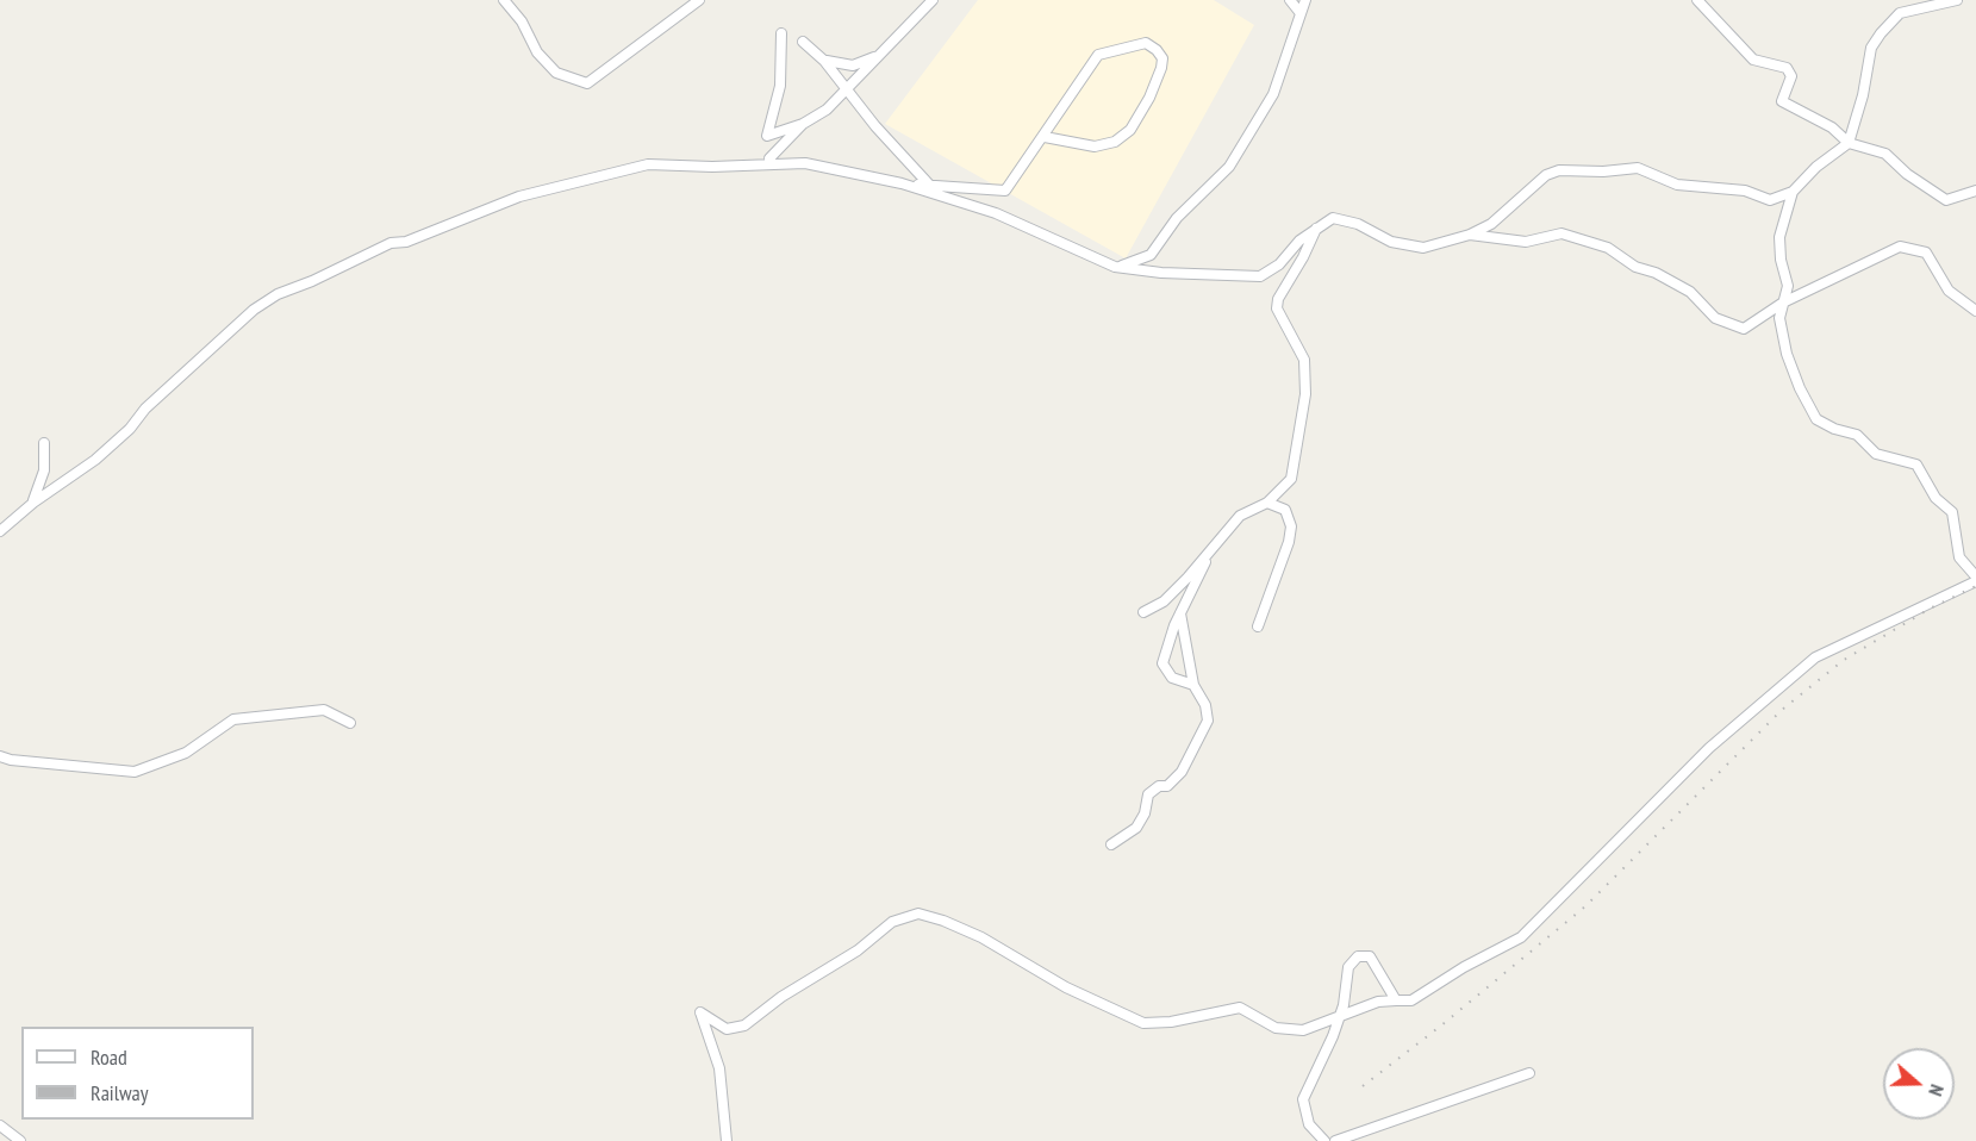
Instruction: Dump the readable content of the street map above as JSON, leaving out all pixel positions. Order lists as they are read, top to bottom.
{
  "legend": ["Road", "Railway"],
  "north": "right"
}
